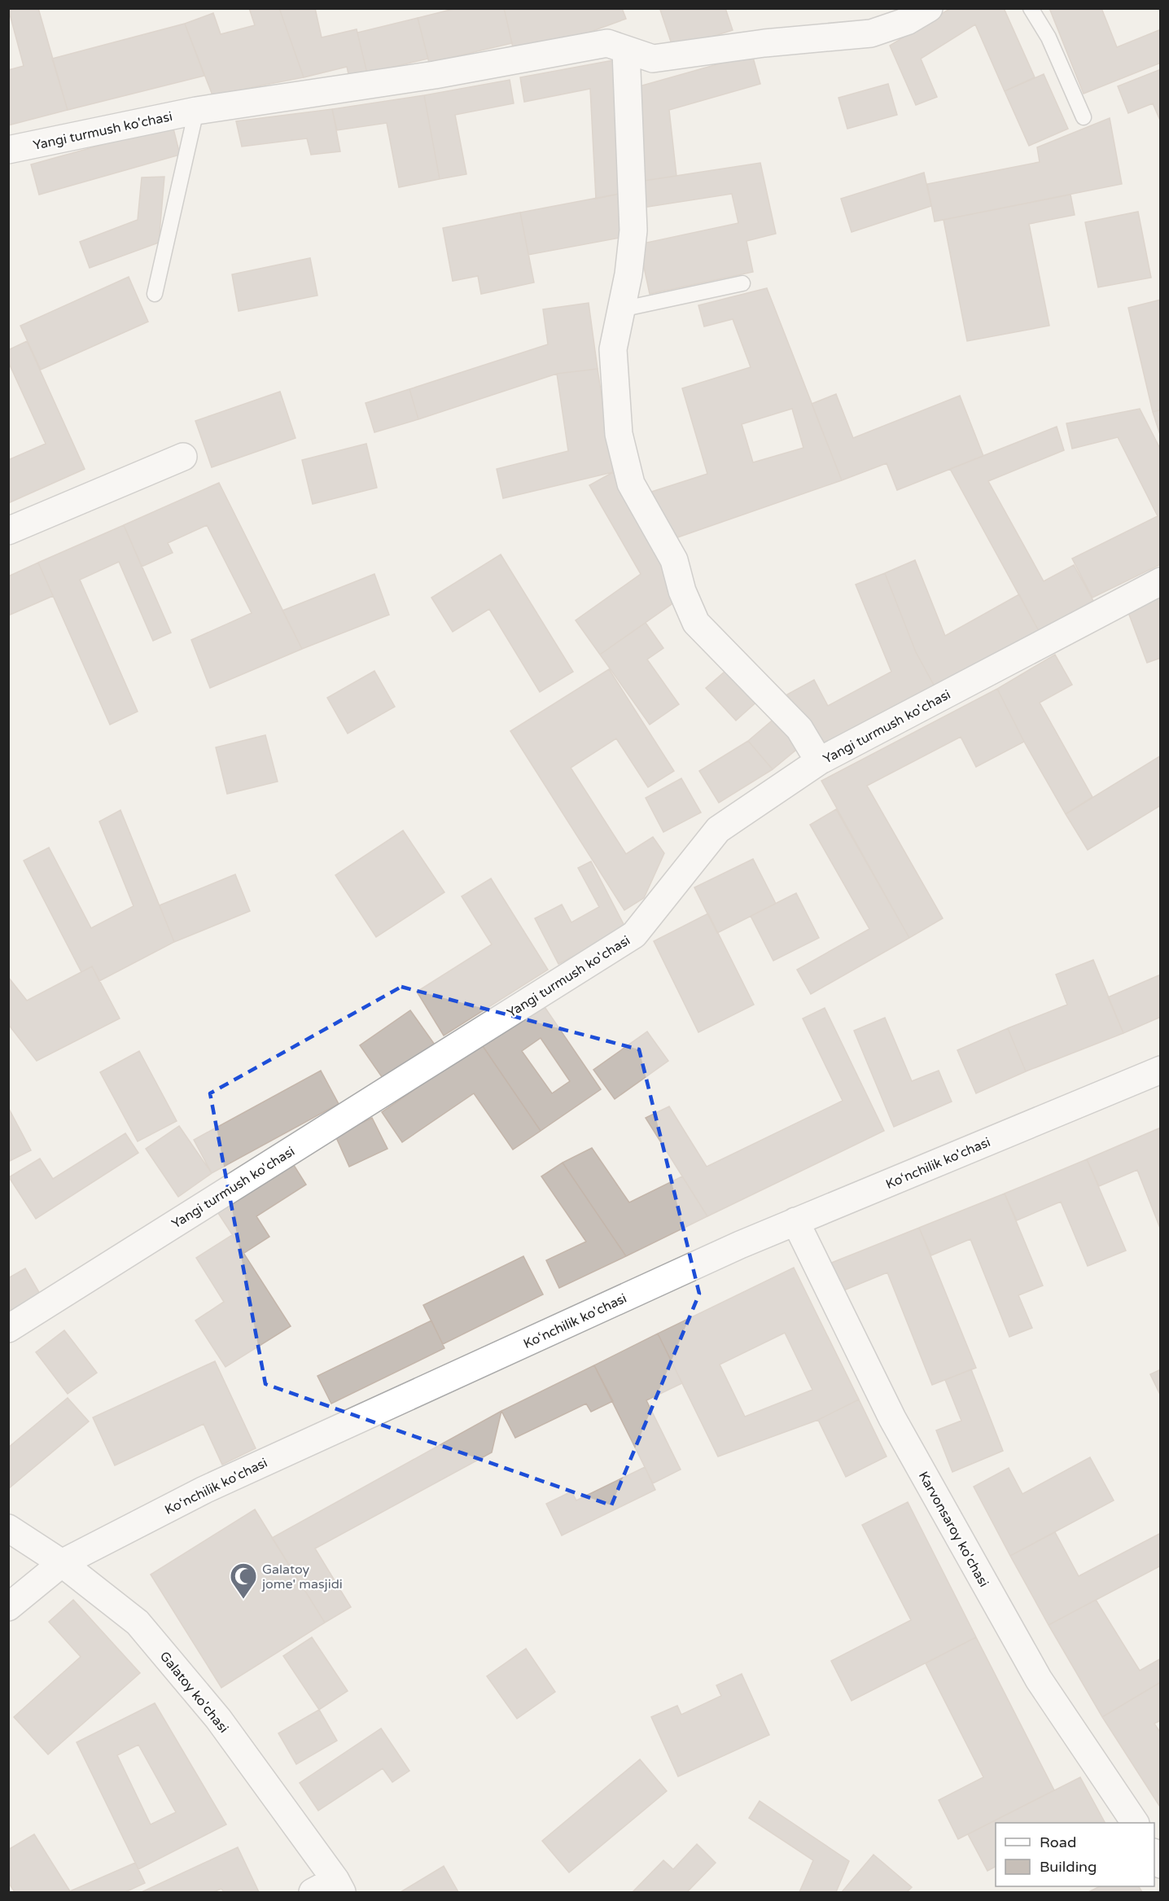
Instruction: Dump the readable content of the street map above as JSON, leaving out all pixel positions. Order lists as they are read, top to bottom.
{
  "streets": {
    "street": [
      "Yangi turmush ko'chasi",
      "Ko‘nchilik ko'chasi",
      "Karvonsaroy ko'chasi",
      "Galatoy ko'chasi"
    ]
  },
  "crossings": [
    ["Ko‘nchilik ko'chasi", "Karvonsaroy ko'chasi"],
    ["Ko‘nchilik ko'chasi", "Galatoy ko'chasi"]
  ],
  "places": {
    "mosque": ["Galatoy jome' masjidi"]
  },
  "legend": ["Road", "Building"]
}
